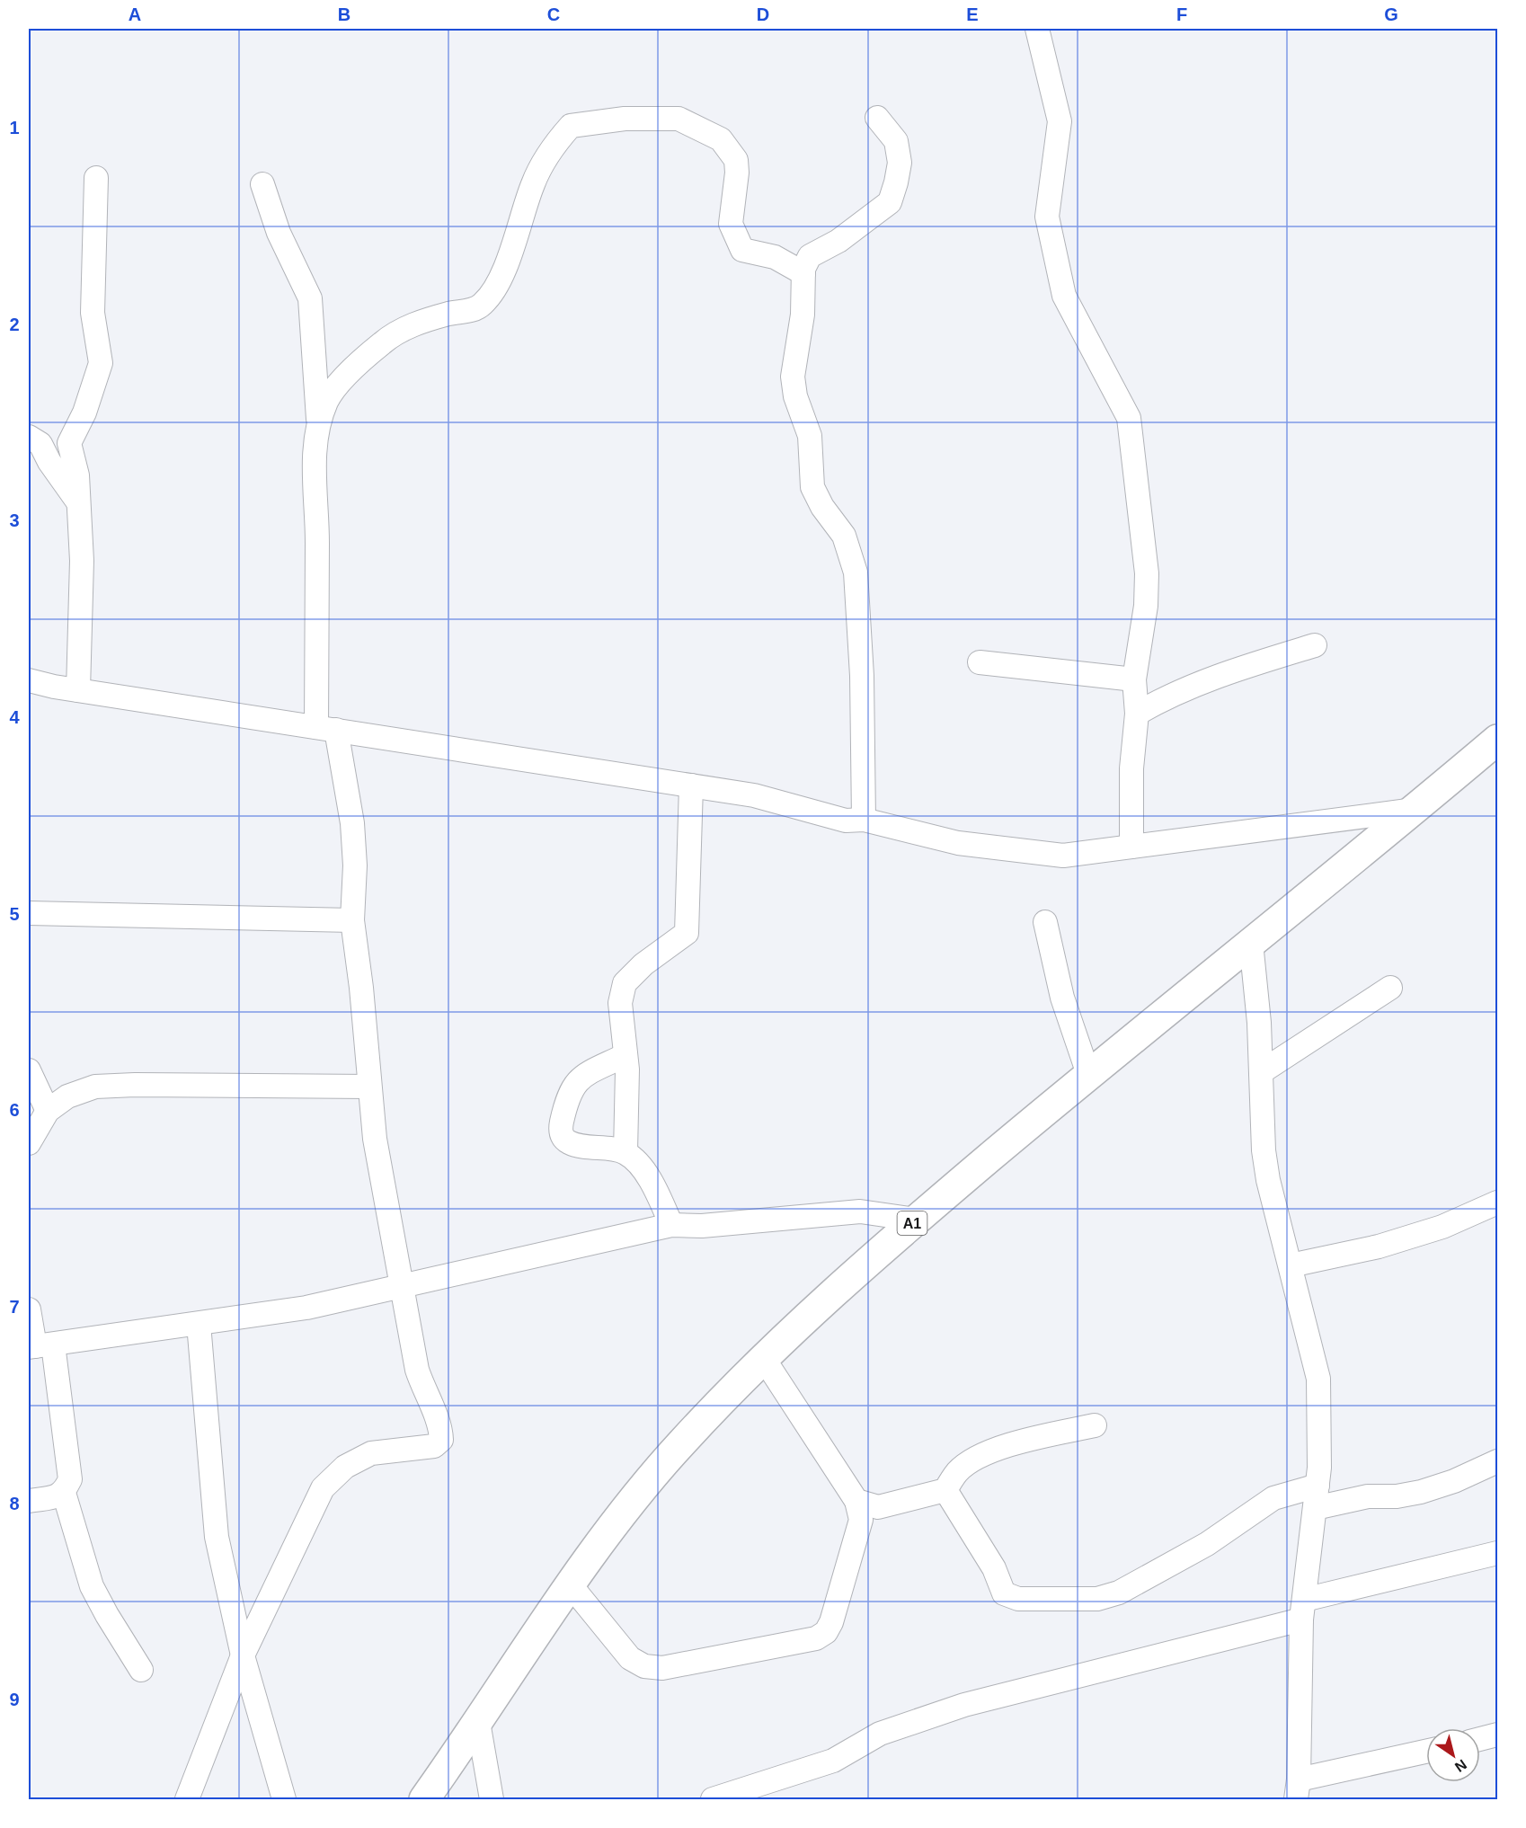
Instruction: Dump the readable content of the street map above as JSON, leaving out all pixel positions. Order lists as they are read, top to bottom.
{
  "streets": {
    "highway": ["A1"]
  },
  "north": "bottom right",
  "grid": {
    "columns": [
      "A",
      "B",
      "C",
      "D",
      "E",
      "F",
      "G"
    ],
    "rows": [
      "1",
      "2",
      "3",
      "4",
      "5",
      "6",
      "7",
      "8",
      "9"
    ]
  }
}
